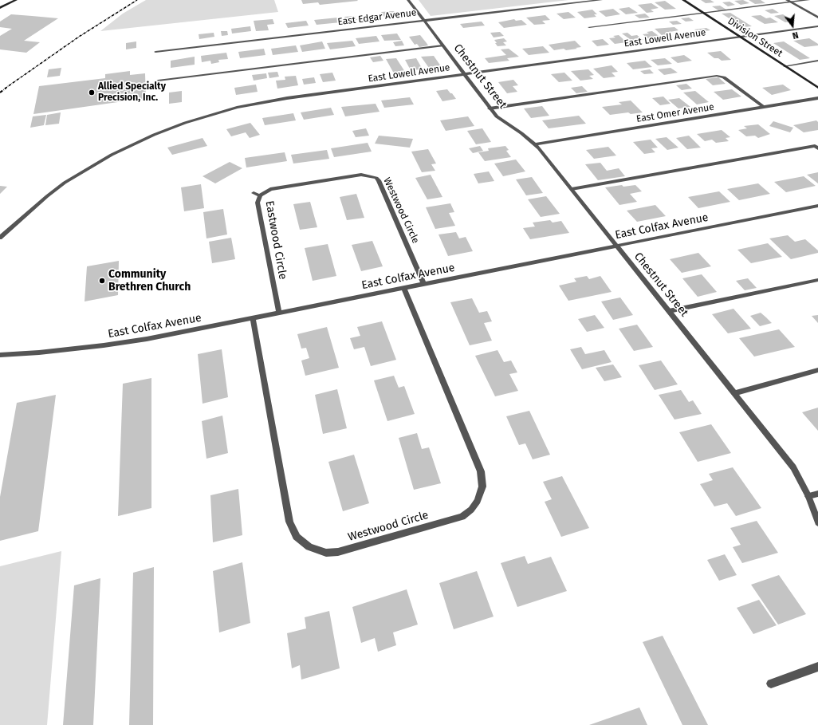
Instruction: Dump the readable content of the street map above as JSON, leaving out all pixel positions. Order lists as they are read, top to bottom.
{
  "streets": {
    "street": [
      "East Edgar Avenue",
      "Division Street",
      "East Lowell Avenue",
      "Chestnut Street",
      "East Omer Avenue",
      "Westwood Circle",
      "East Colfax Avenue",
      "Eastwood Circle"
    ]
  },
  "crossings": [
    ["East Edgar Avenue", "Chestnut Street"],
    ["Division Street", "East Lowell Avenue"],
    ["East Lowell Avenue", "Chestnut Street"],
    ["Chestnut Street", "East Omer Avenue"],
    ["Chestnut Street", "East Colfax Avenue"],
    ["Westwood Circle", "East Colfax Avenue"],
    ["Westwood Circle", "Eastwood Circle"],
    ["East Colfax Avenue", "Eastwood Circle"]
  ],
  "places": ["Allied Specialty Precision, Inc.", "Community Brethren Church"],
  "north": "bottom"
}
